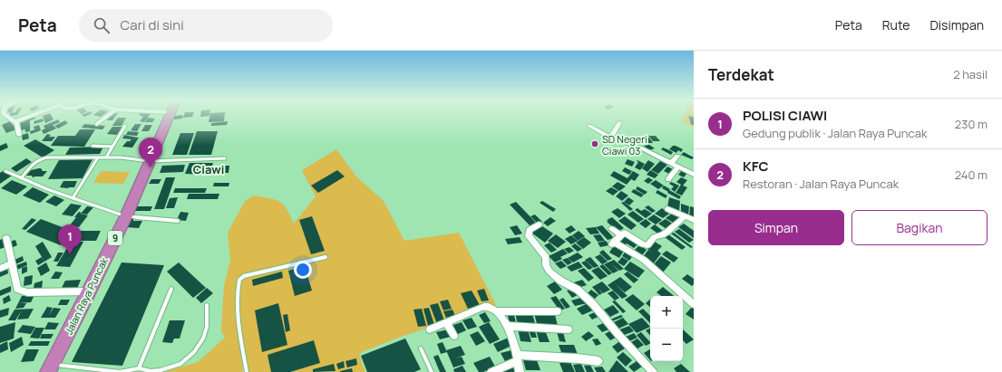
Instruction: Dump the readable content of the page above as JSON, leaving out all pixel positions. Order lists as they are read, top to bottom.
{
  "streets": {
    "highway": ["9", "Jalan Raya Puncak"]
  },
  "districts": ["Ciawi"],
  "places": ["SD Negeri Ciawi 03"],
  "page": {
    "header": "Peta",
    "search": "Cari di sini",
    "nav": ["Peta", "Rute", "Disimpan"],
    "heading": ["Terdekat", "2 hasil"],
    "list": [
      {
        "mark": "1",
        "name": "POLISI CIAWI",
        "note": "Gedung publik · Jalan Raya Puncak",
        "value": "230 m"
      },
      {
        "mark": "2",
        "name": "KFC",
        "note": "Restoran · Jalan Raya Puncak",
        "value": "240 m"
      }
    ],
    "pins": ["2", "1"],
    "buttons": ["Simpan", "Bagikan"],
    "map_buttons": ["+", "−"]
  }
}
